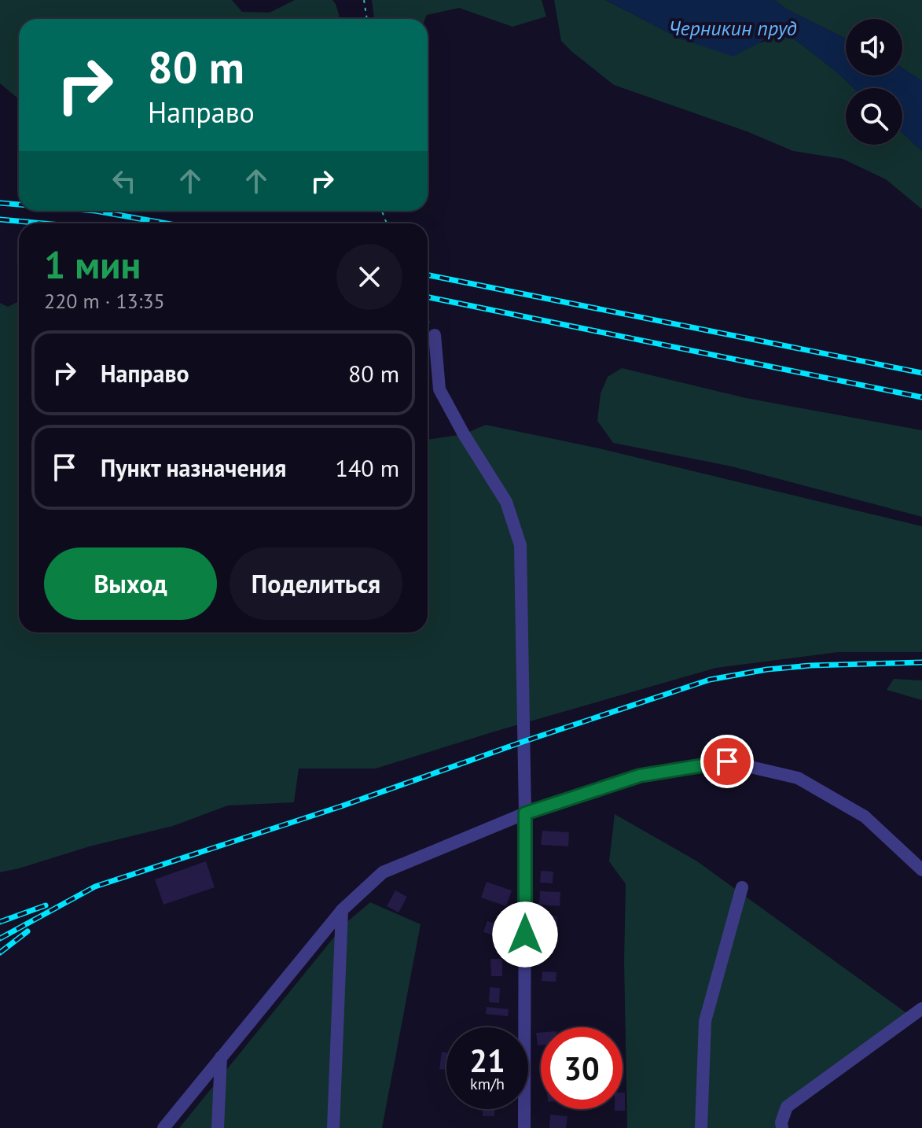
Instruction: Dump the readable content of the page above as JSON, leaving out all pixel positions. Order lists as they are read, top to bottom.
{
  "water": ["Черникин пруд"],
  "page": {
    "turn": ["80 m", "Направо"],
    "heading": ["1 мин", "220 m · 13:35"],
    "list": [
      {
        "name": "Направо",
        "value": "80 m"
      },
      {
        "name": "Пункт назначения",
        "value": "140 m"
      }
    ],
    "buttons": ["Выход", "Поделиться"],
    "speed": "21 km/h",
    "limit": "30"
  }
}
